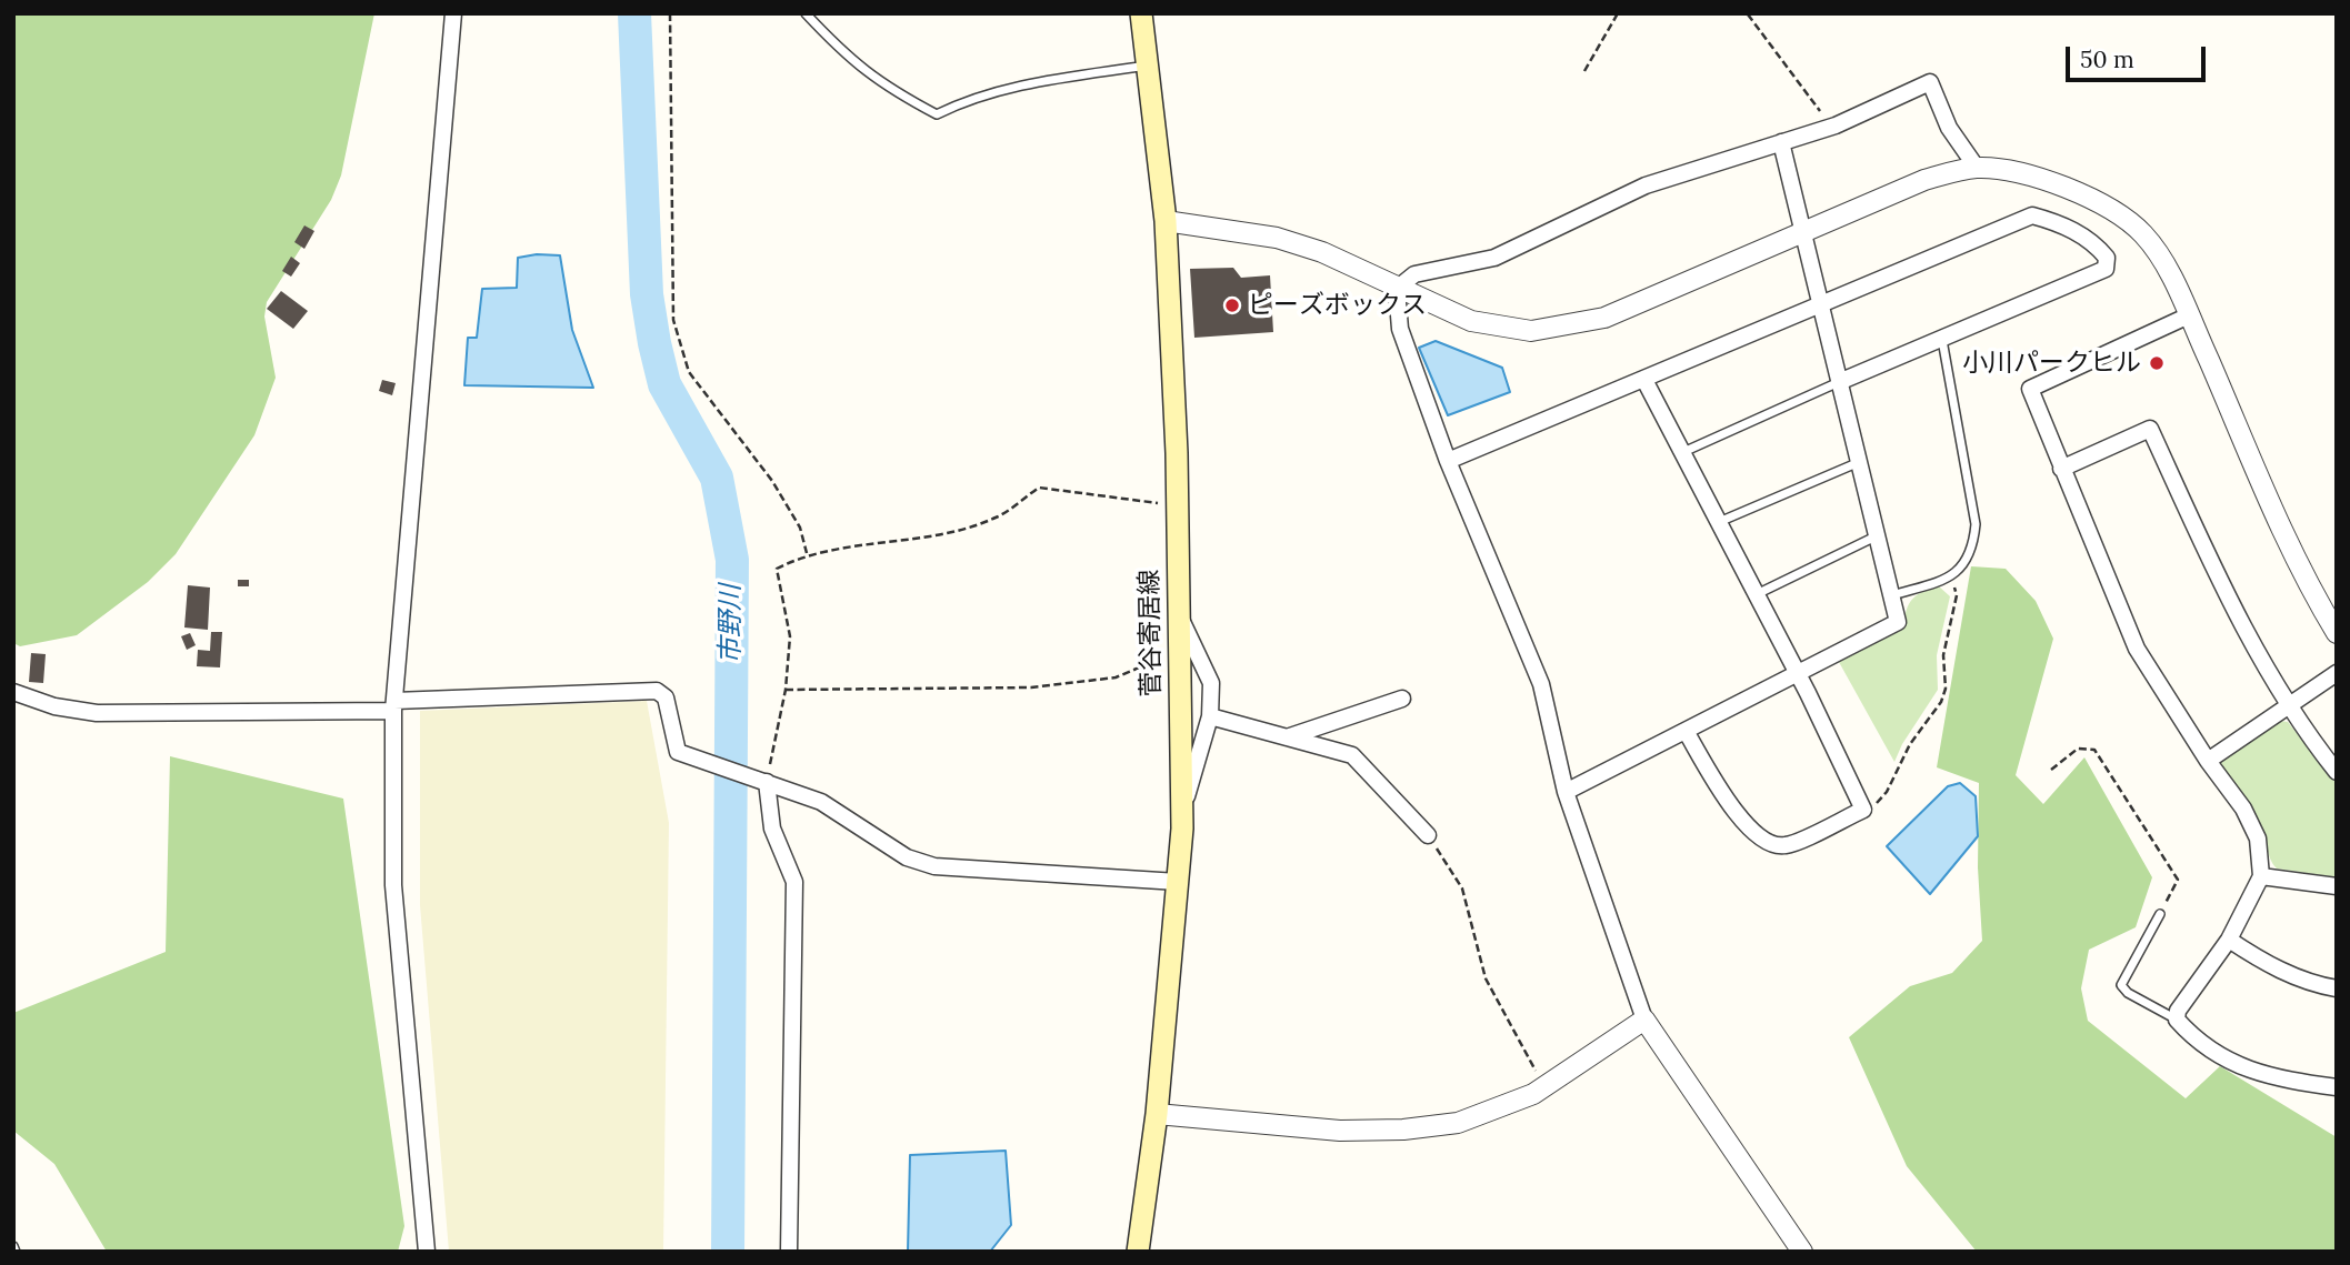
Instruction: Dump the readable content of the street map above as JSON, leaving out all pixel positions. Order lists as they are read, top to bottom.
{
  "streets": {
    "main road": ["菅谷寄居線"]
  },
  "water": ["市野川"],
  "places": ["ピーズボックス", "小川パークヒル"],
  "scale_bar": "50 m"
}
